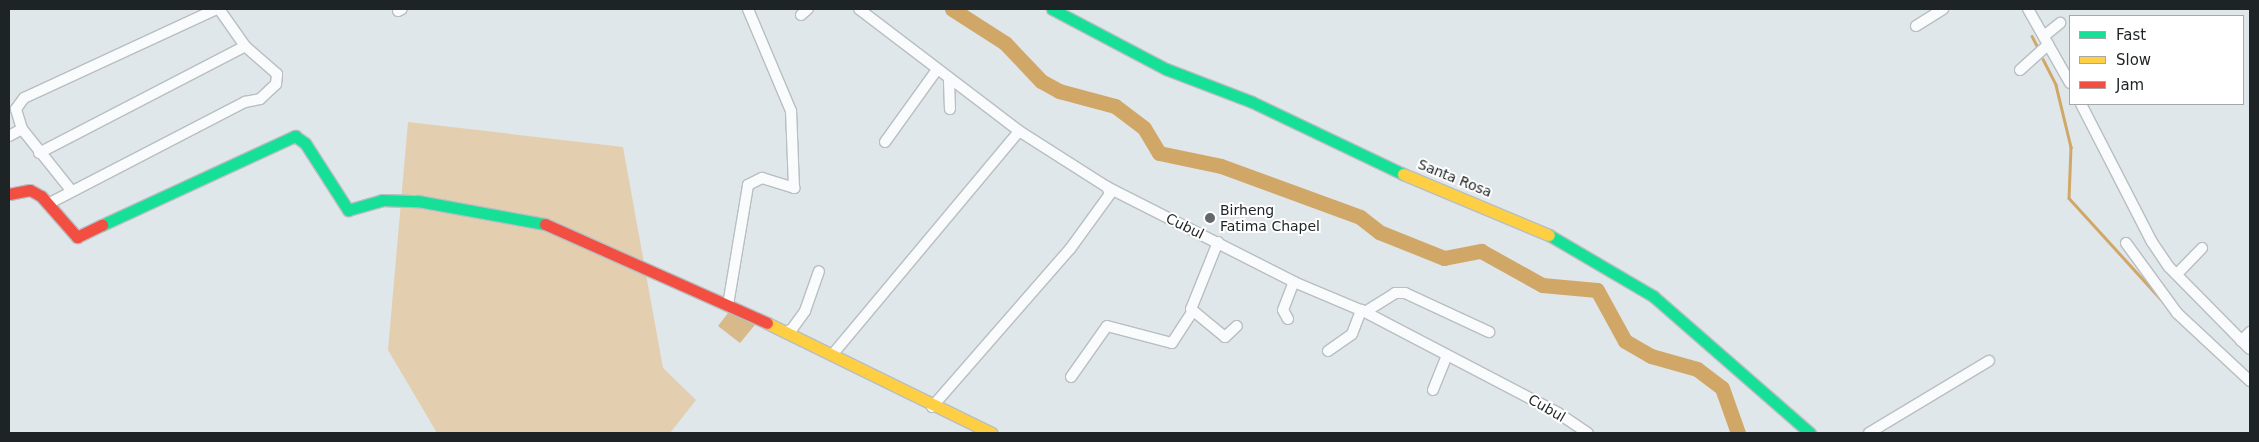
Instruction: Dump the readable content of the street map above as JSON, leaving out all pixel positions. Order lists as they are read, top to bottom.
{
  "streets": {
    "street": ["Santa Rosa", "Cubul"]
  },
  "places": ["Birheng Fatima Chapel"],
  "legend": ["Fast", "Slow", "Jam"]
}
